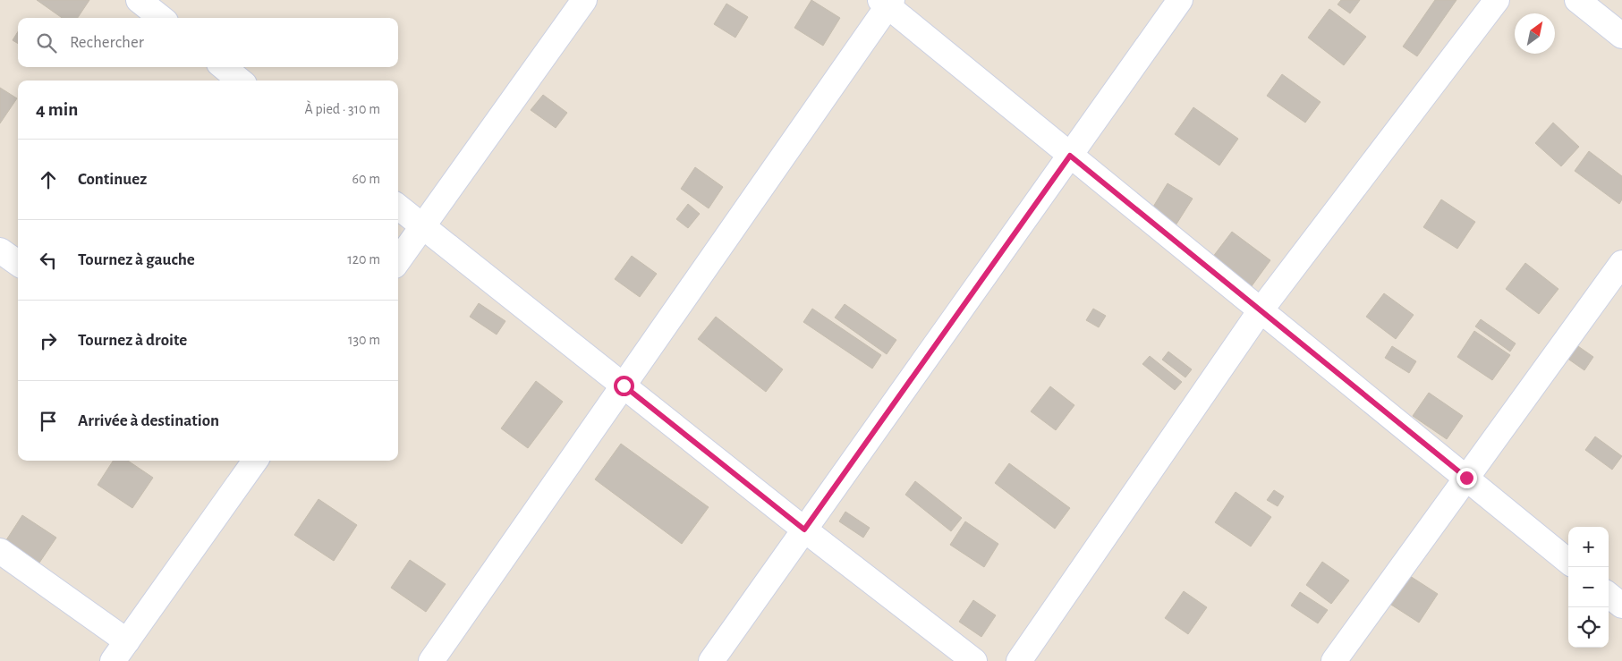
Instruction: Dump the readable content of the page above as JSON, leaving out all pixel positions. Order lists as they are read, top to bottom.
{
  "north": "top right",
  "page": {
    "search": "Rechercher",
    "heading": ["4 min", "À pied · 310 m"],
    "list": [
      ["Continuez", "60 m"],
      ["Tournez à gauche", "120 m"],
      ["Tournez à droite", "130 m"],
      "Arrivée à destination"
    ],
    "map_buttons": ["+", "−"]
  }
}
